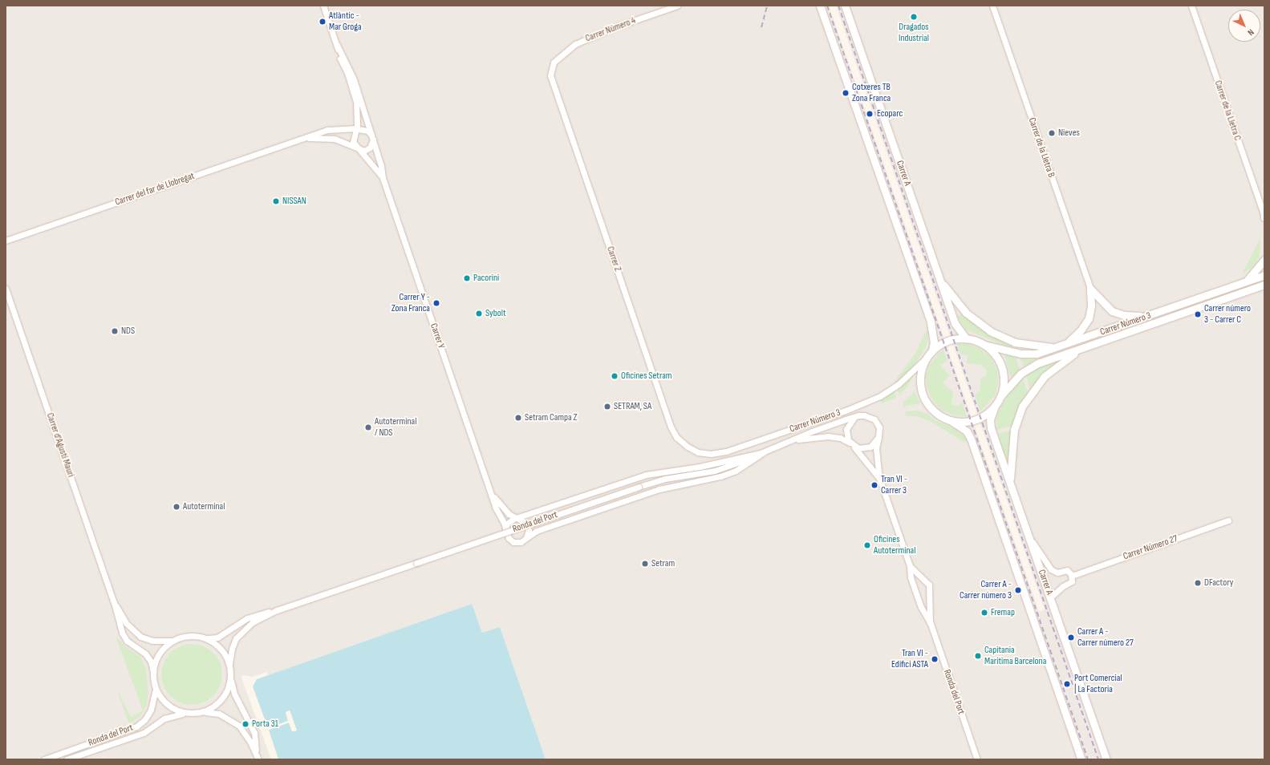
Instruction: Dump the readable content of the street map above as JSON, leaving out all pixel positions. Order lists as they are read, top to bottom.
{
  "streets": {
    "main road": ["Carrer A", "Carrer Número 3"],
    "street": [
      "Carrer Número 4",
      "Carrer de la Lletra C",
      "Carrer de la Lletra B",
      "Carrer del far de Llobregat",
      "Carrer Z",
      "Carrer Y",
      "Carrer d'Agustí Mauri",
      "Ronda del Port",
      "Carrer Número 27"
    ]
  },
  "crossings": [
    ["Carrer Número 4", "Carrer Z"],
    ["Carrer A", "Carrer Número 3"],
    ["Carrer Z", "Carrer Número 3"],
    ["Carrer Número 3", "Ronda del Port"]
  ],
  "places": [
    "Dragados Industrial",
    "Atlàntic - Mar Groga",
    "Cotxeres TB Zona Franca",
    "Ecoparc",
    "Nieves",
    "NISSAN",
    "Pacorini",
    "Carrer Y - Zona Franca",
    "Sybolt",
    "Carrer número 3 - Carrer C",
    "NDS",
    "Oficines Setram",
    "SETRAM, SA",
    "Setram Campa Z",
    "Autoterminal / NDS",
    "Tran VI - Carrer 3",
    "Autoterminal",
    "Oficines Autoterminal",
    "Setram",
    "DFactory",
    "Carrer A - Carrer número 3",
    "Fremap",
    "Carrer A - Carrer número 27",
    "Capitania Maritima Barcelona",
    "Tran VI - Edifici ASTA",
    "Port Comercial | La Factoria",
    "Porta 31"
  ],
  "north": "bottom right"
}
